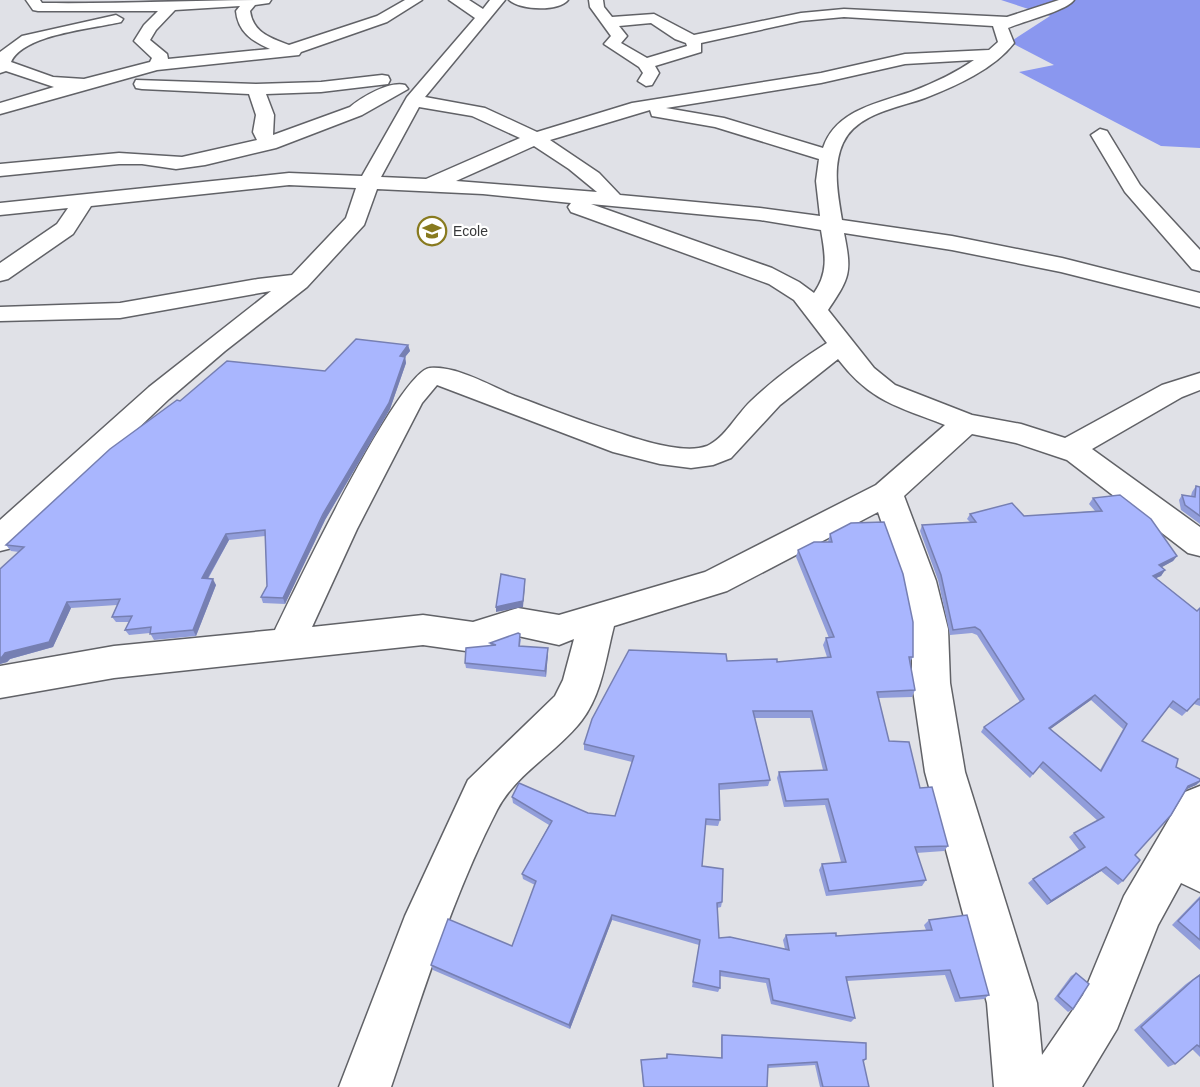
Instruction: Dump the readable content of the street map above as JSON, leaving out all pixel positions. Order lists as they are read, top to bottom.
{
  "places": {
    "school or university": ["Ecole"]
  }
}
